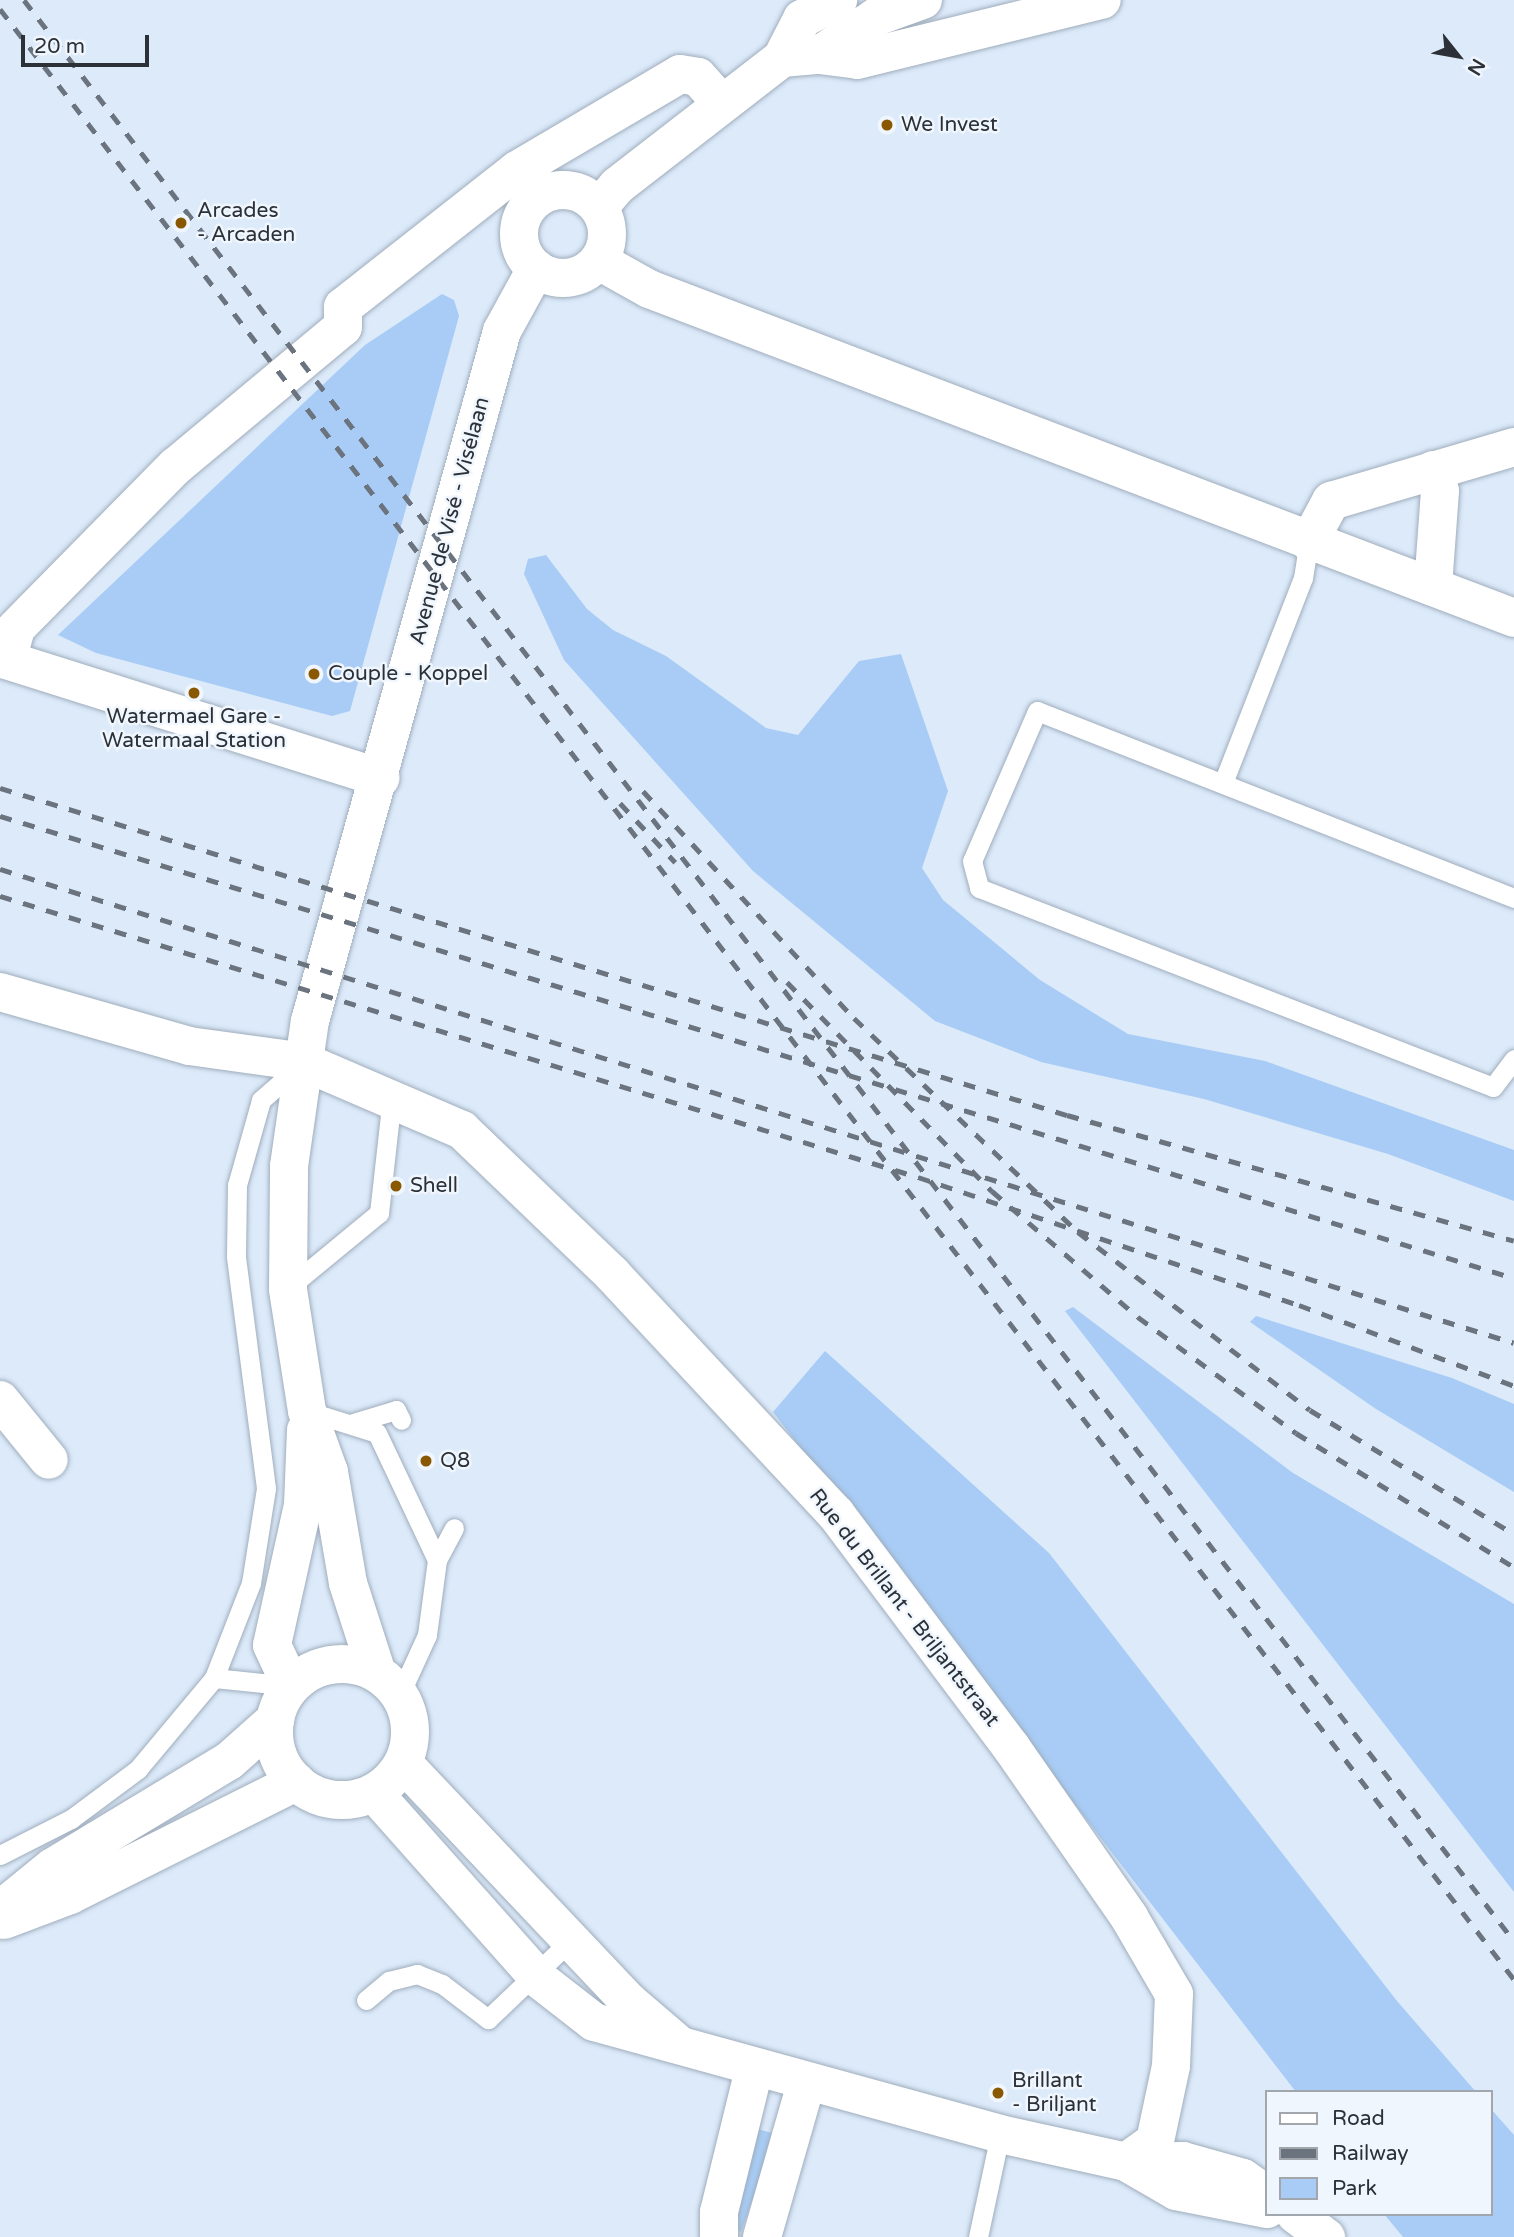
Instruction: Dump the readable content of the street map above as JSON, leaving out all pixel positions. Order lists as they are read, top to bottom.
{
  "streets": {
    "street": ["Avenue de Visé - Visélaan", "Rue du Brillant - Briljantstraat"]
  },
  "crossings": [
    ["Avenue de Visé - Visélaan", "Rue du Brillant - Briljantstraat"]
  ],
  "places": [
    "We Invest",
    "Arcades - Arcaden",
    "Couple - Koppel",
    "Watermael Gare - Watermaal Station",
    "Shell",
    "Q8",
    "Brillant - Briljant"
  ],
  "legend": ["Road", "Railway", "Park"],
  "scale_bar": "20 m",
  "north": "bottom right"
}
